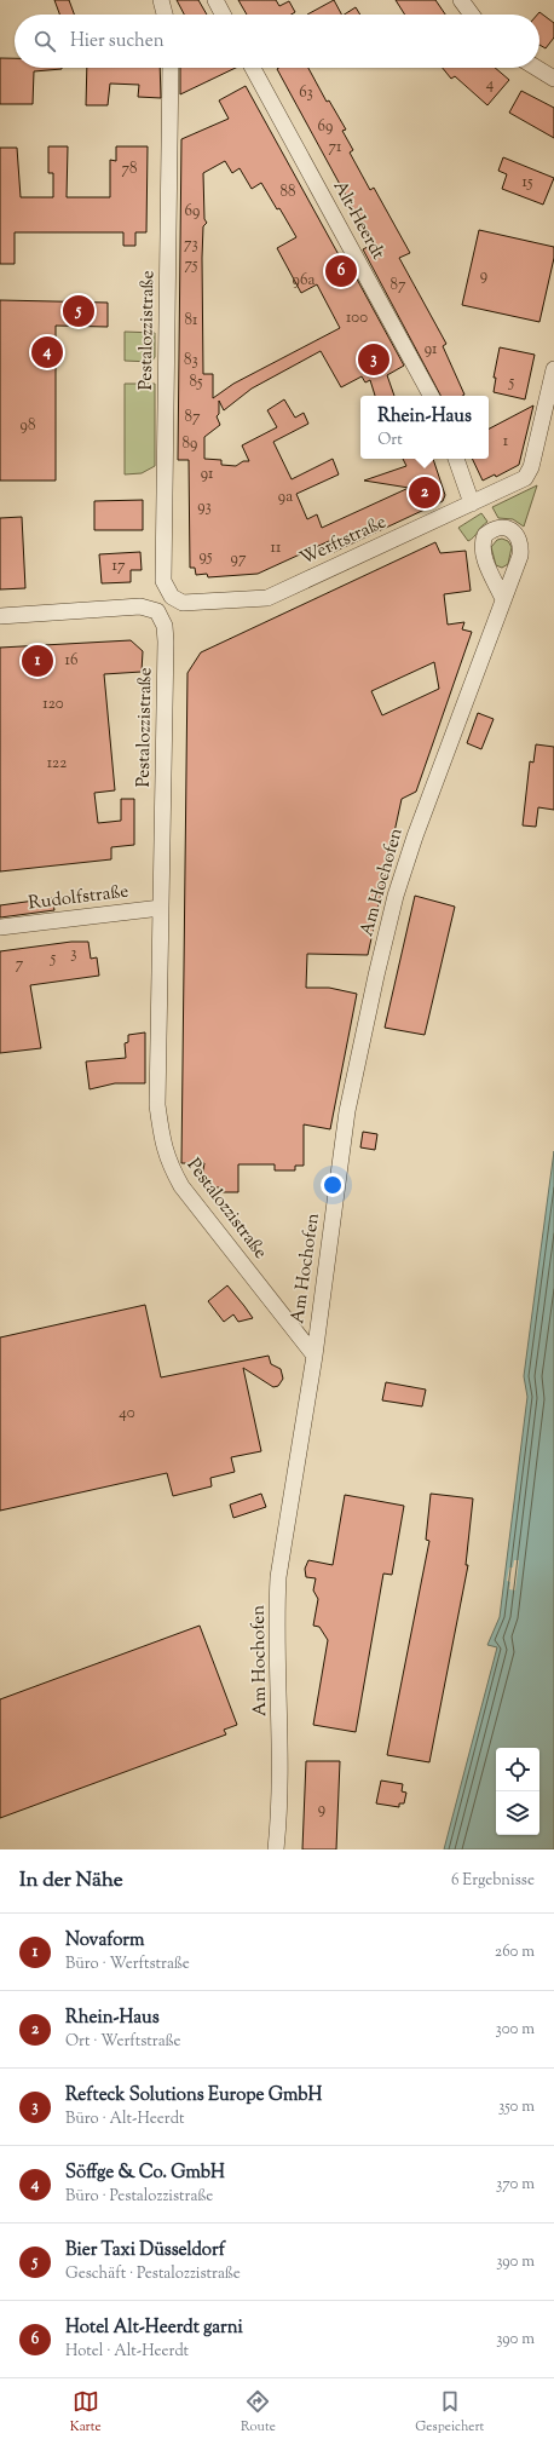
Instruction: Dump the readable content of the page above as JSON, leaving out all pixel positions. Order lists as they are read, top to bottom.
{
  "streets": {
    "street": [
      "Alt-Heerdt",
      "Pestalozzistraße",
      "Werftstraße",
      "Am Hochofen",
      "Rudolfstraße"
    ]
  },
  "crossings": [
    ["Pestalozzistraße", "Werftstraße"],
    ["Pestalozzistraße", "Am Hochofen"],
    ["Pestalozzistraße", "Rudolfstraße"]
  ],
  "house_numbers": [
    "4",
    "63",
    "69",
    "71",
    "78",
    "15",
    "88",
    "69",
    "73",
    "75",
    "9",
    "96a",
    "87",
    "100",
    "81",
    "91",
    "83",
    "85",
    "5",
    "87",
    "98",
    "1",
    "89",
    "91",
    "9a",
    "93",
    "11",
    "95",
    "97",
    "17",
    "16",
    "120",
    "122",
    "3",
    "5",
    "7",
    "40",
    "9"
  ],
  "page": {
    "search": "Hier suchen",
    "pins": [
      "6",
      "5",
      "4",
      "3",
      "2",
      "1"
    ],
    "popup": ["Rhein-Haus", "Ort"],
    "heading": ["In der Nähe", "6 Ergebnisse"],
    "list": [
      {
        "mark": "1",
        "name": "Novaform",
        "note": "Büro · Werftstraße",
        "value": "260 m"
      },
      {
        "mark": "2",
        "name": "Rhein-Haus",
        "note": "Ort · Werftstraße",
        "value": "300 m"
      },
      {
        "mark": "3",
        "name": "Refteck Solutions Europe GmbH",
        "note": "Büro · Alt-Heerdt",
        "value": "350 m"
      },
      {
        "mark": "4",
        "name": "Söffge & Co. GmbH",
        "note": "Büro · Pestalozzistraße",
        "value": "370 m"
      },
      {
        "mark": "5",
        "name": "Bier Taxi Düsseldorf",
        "note": "Geschäft · Pestalozzistraße",
        "value": "390 m"
      },
      {
        "mark": "6",
        "name": "Hotel Alt-Heerdt garni",
        "note": "Hotel · Alt-Heerdt",
        "value": "390 m"
      }
    ],
    "nav": ["Karte", "Route", "Gespeichert"]
  }
}
